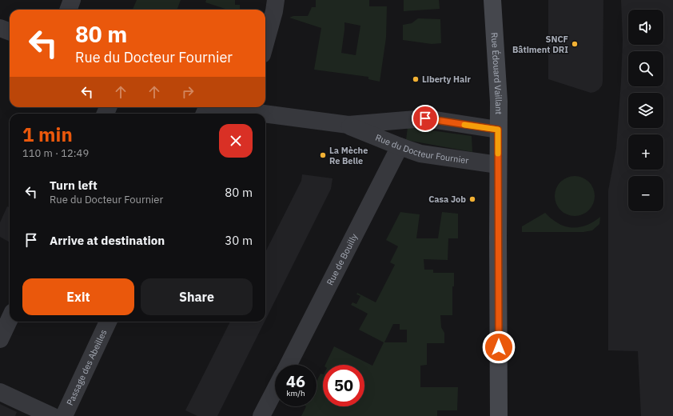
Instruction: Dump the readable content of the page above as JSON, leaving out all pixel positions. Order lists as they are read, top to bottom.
{
  "streets": {
    "main road": ["Rue Édouard Vaillant"],
    "street": ["Rue du Docteur Fournier", "Rue de Bouilly", "Passage des Abeilles"]
  },
  "crossings": [
    ["Rue Édouard Vaillant", "Rue du Docteur Fournier"],
    ["Rue du Docteur Fournier", "Rue de Bouilly"]
  ],
  "places": [
    "SNCF Bâtiment DRI",
    "Liberty Hair",
    "La Mèche Re Belle",
    "Casa Job"
  ],
  "page": {
    "map_buttons": ["+", "−"],
    "turn": ["80 m", "Rue du Docteur Fournier"],
    "heading": ["1 min", "110 m · 12:49"],
    "list": [
      {
        "name": "Turn left",
        "note": "Rue du Docteur Fournier",
        "value": "80 m"
      },
      {
        "name": "Arrive at destination",
        "value": "30 m"
      }
    ],
    "buttons": ["Exit", "Share"],
    "speed": "46 km/h",
    "limit": "50"
  }
}
